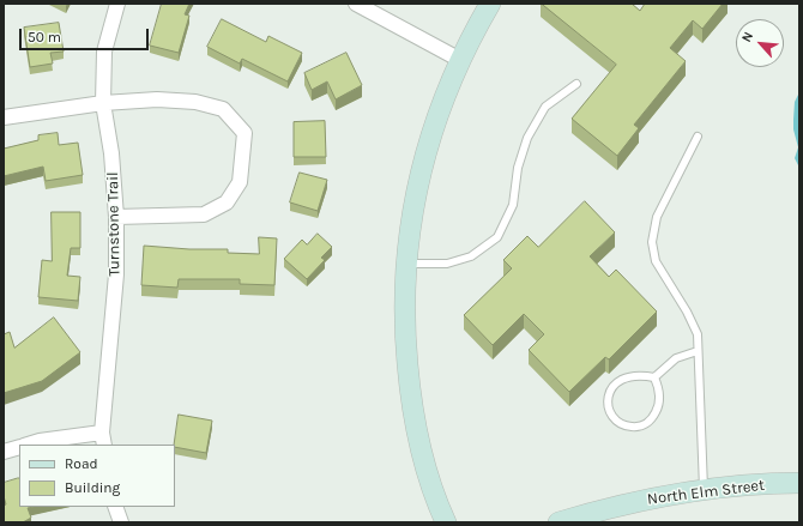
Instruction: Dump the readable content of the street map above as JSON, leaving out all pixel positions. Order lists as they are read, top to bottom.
{
  "streets": {
    "street": ["Turnstone Trail", "North Elm Street"]
  },
  "legend": ["Road", "Building"],
  "scale_bar": "50 m",
  "north": "top left"
}
